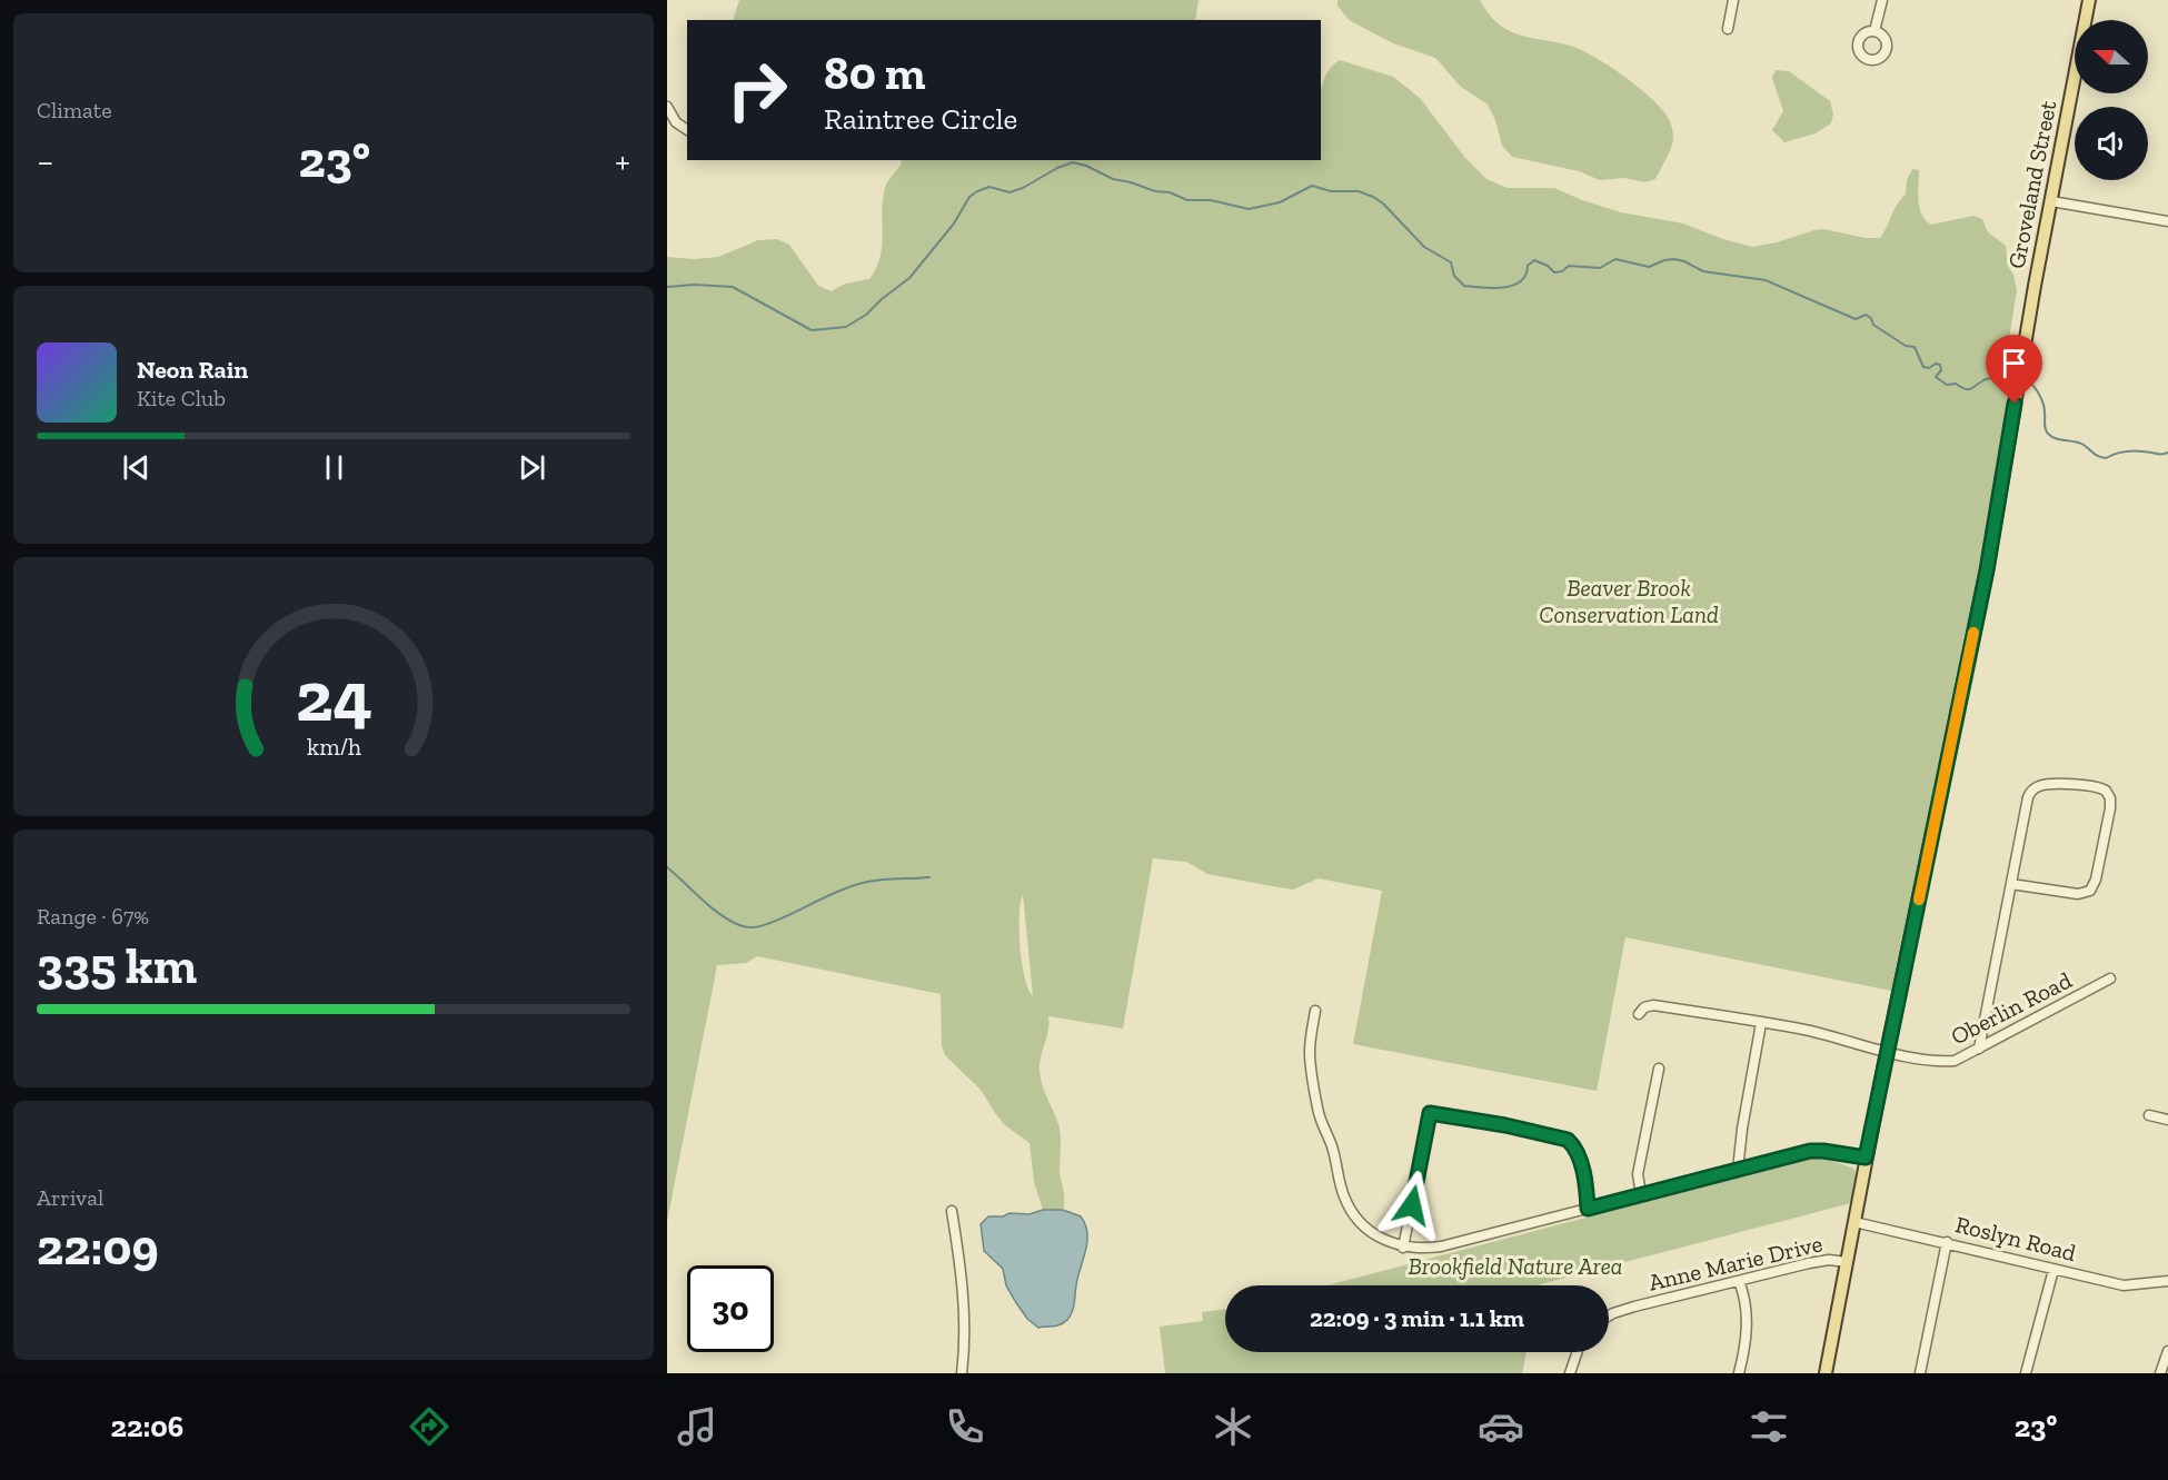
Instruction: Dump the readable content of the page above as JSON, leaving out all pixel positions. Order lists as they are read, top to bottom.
{
  "streets": {
    "main road": ["Groveland Street"],
    "street": ["Oberlin Road", "Roslyn Road", "Anne Marie Drive"]
  },
  "crossings": [
    ["Groveland Street", "Oberlin Road"],
    ["Groveland Street", "Roslyn Road"],
    ["Groveland Street", "Anne Marie Drive"]
  ],
  "parks": ["Beaver Brook Conservation Land", "Brookfield Nature Area"],
  "north": "left",
  "page": {
    "tile": [
      "Climate",
      ["Range · 67%", "335 km"],
      ["Arrival", "22:09"]
    ],
    "turn": ["80 m", "Raintree Circle"],
    "heat": ["−", "23°", "+"],
    "song": ["Neon Rain", "Kite Club"],
    "limit": "30",
    "trip": "22:09 · 3 min · 1.1 km",
    "tabs": ["22:06", "23°"],
    "gauge": ["24", "km/h"]
  }
}
